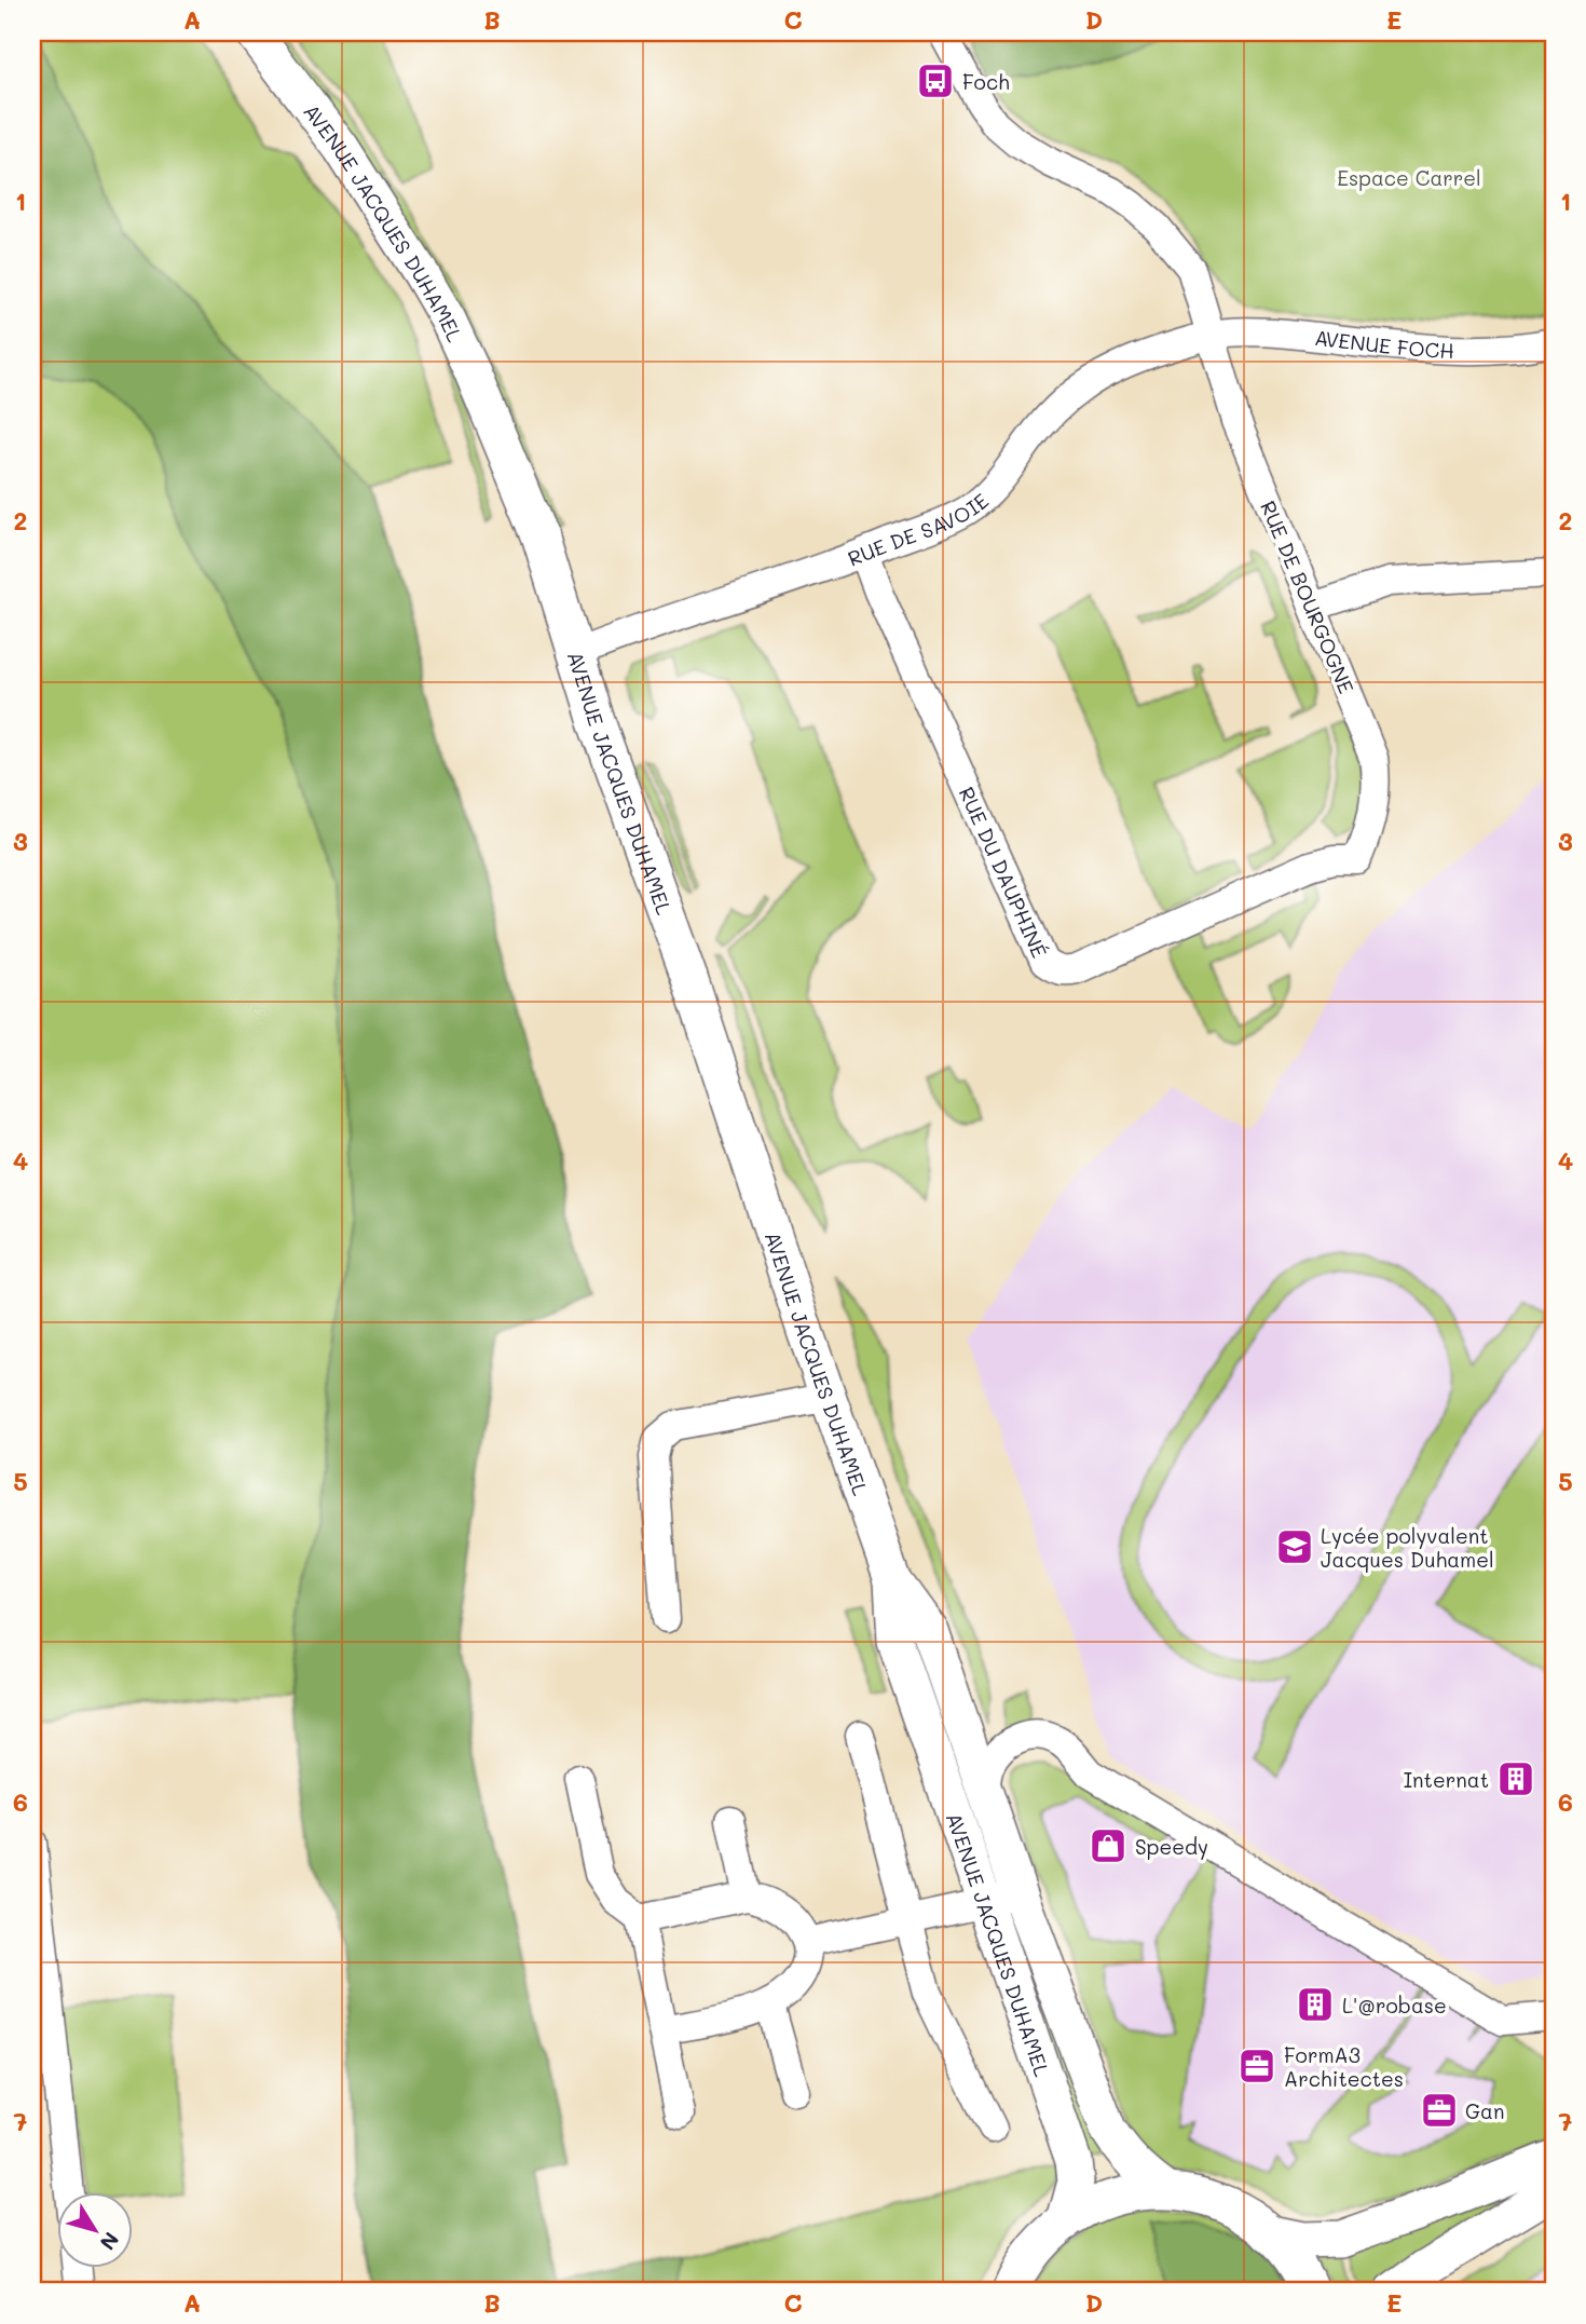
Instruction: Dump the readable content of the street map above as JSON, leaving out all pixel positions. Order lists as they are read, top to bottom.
{
  "streets": {
    "main road": ["AVENUE JACQUES DUHAMEL"],
    "street": [
      "AVENUE FOCH",
      "RUE DE SAVOIE",
      "RUE DE BOURGOGNE",
      "RUE DU DAUPHINÉ"
    ]
  },
  "crossings": [
    ["AVENUE JACQUES DUHAMEL", "RUE DE SAVOIE"],
    ["AVENUE FOCH", "RUE DE SAVOIE"],
    ["AVENUE FOCH", "RUE DE BOURGOGNE"],
    ["RUE DE SAVOIE", "RUE DE BOURGOGNE"],
    ["RUE DE SAVOIE", "RUE DU DAUPHINÉ"],
    ["RUE DE BOURGOGNE", "RUE DU DAUPHINÉ"]
  ],
  "parks": ["Espace Carrel"],
  "places": {
    "bus stop": ["Foch"],
    "school or university": ["Lycée polyvalent Jacques Duhamel"],
    "building": ["Internat", "L'@robase"],
    "shop": ["Speedy"],
    "office": ["FormA3 Architectes", "Gan"]
  },
  "north": "bottom right",
  "grid": {
    "columns": [
      "A",
      "B",
      "C",
      "D",
      "E"
    ],
    "rows": [
      "1",
      "2",
      "3",
      "4",
      "5",
      "6",
      "7"
    ]
  }
}
